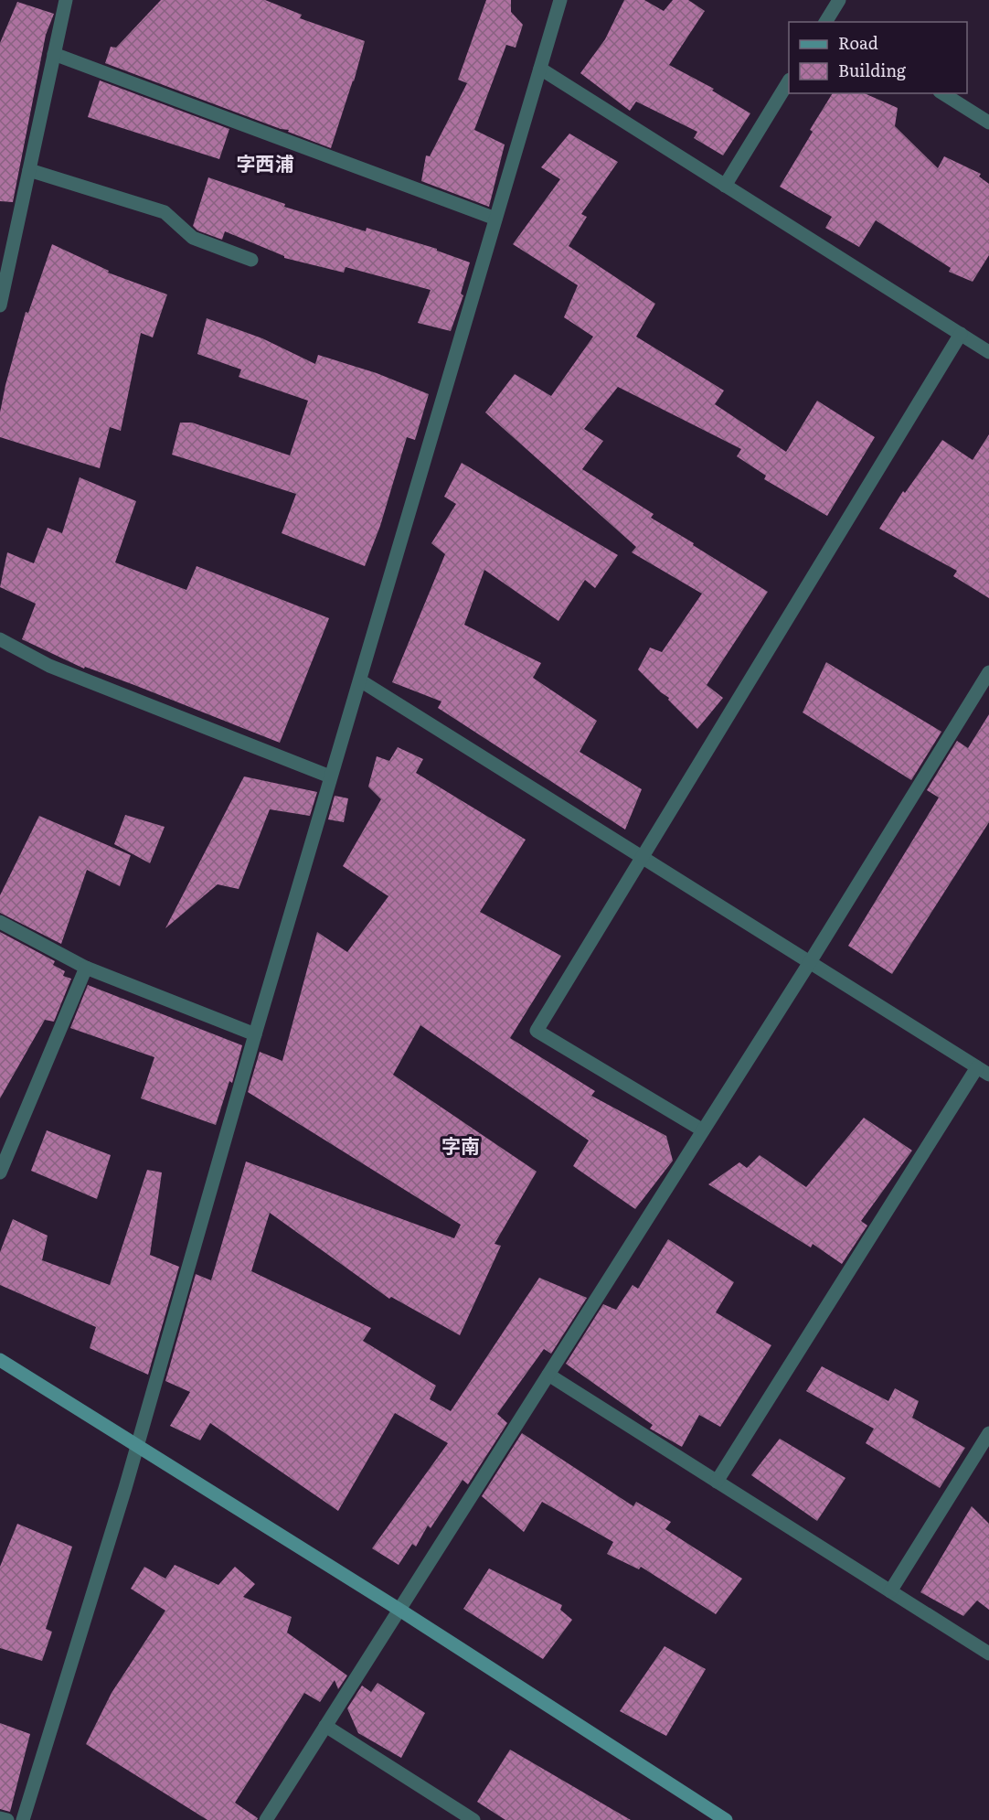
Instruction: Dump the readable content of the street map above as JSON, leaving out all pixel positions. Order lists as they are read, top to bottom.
{
  "districts": ["字西浦", "字南"],
  "legend": ["Road", "Building"]
}
